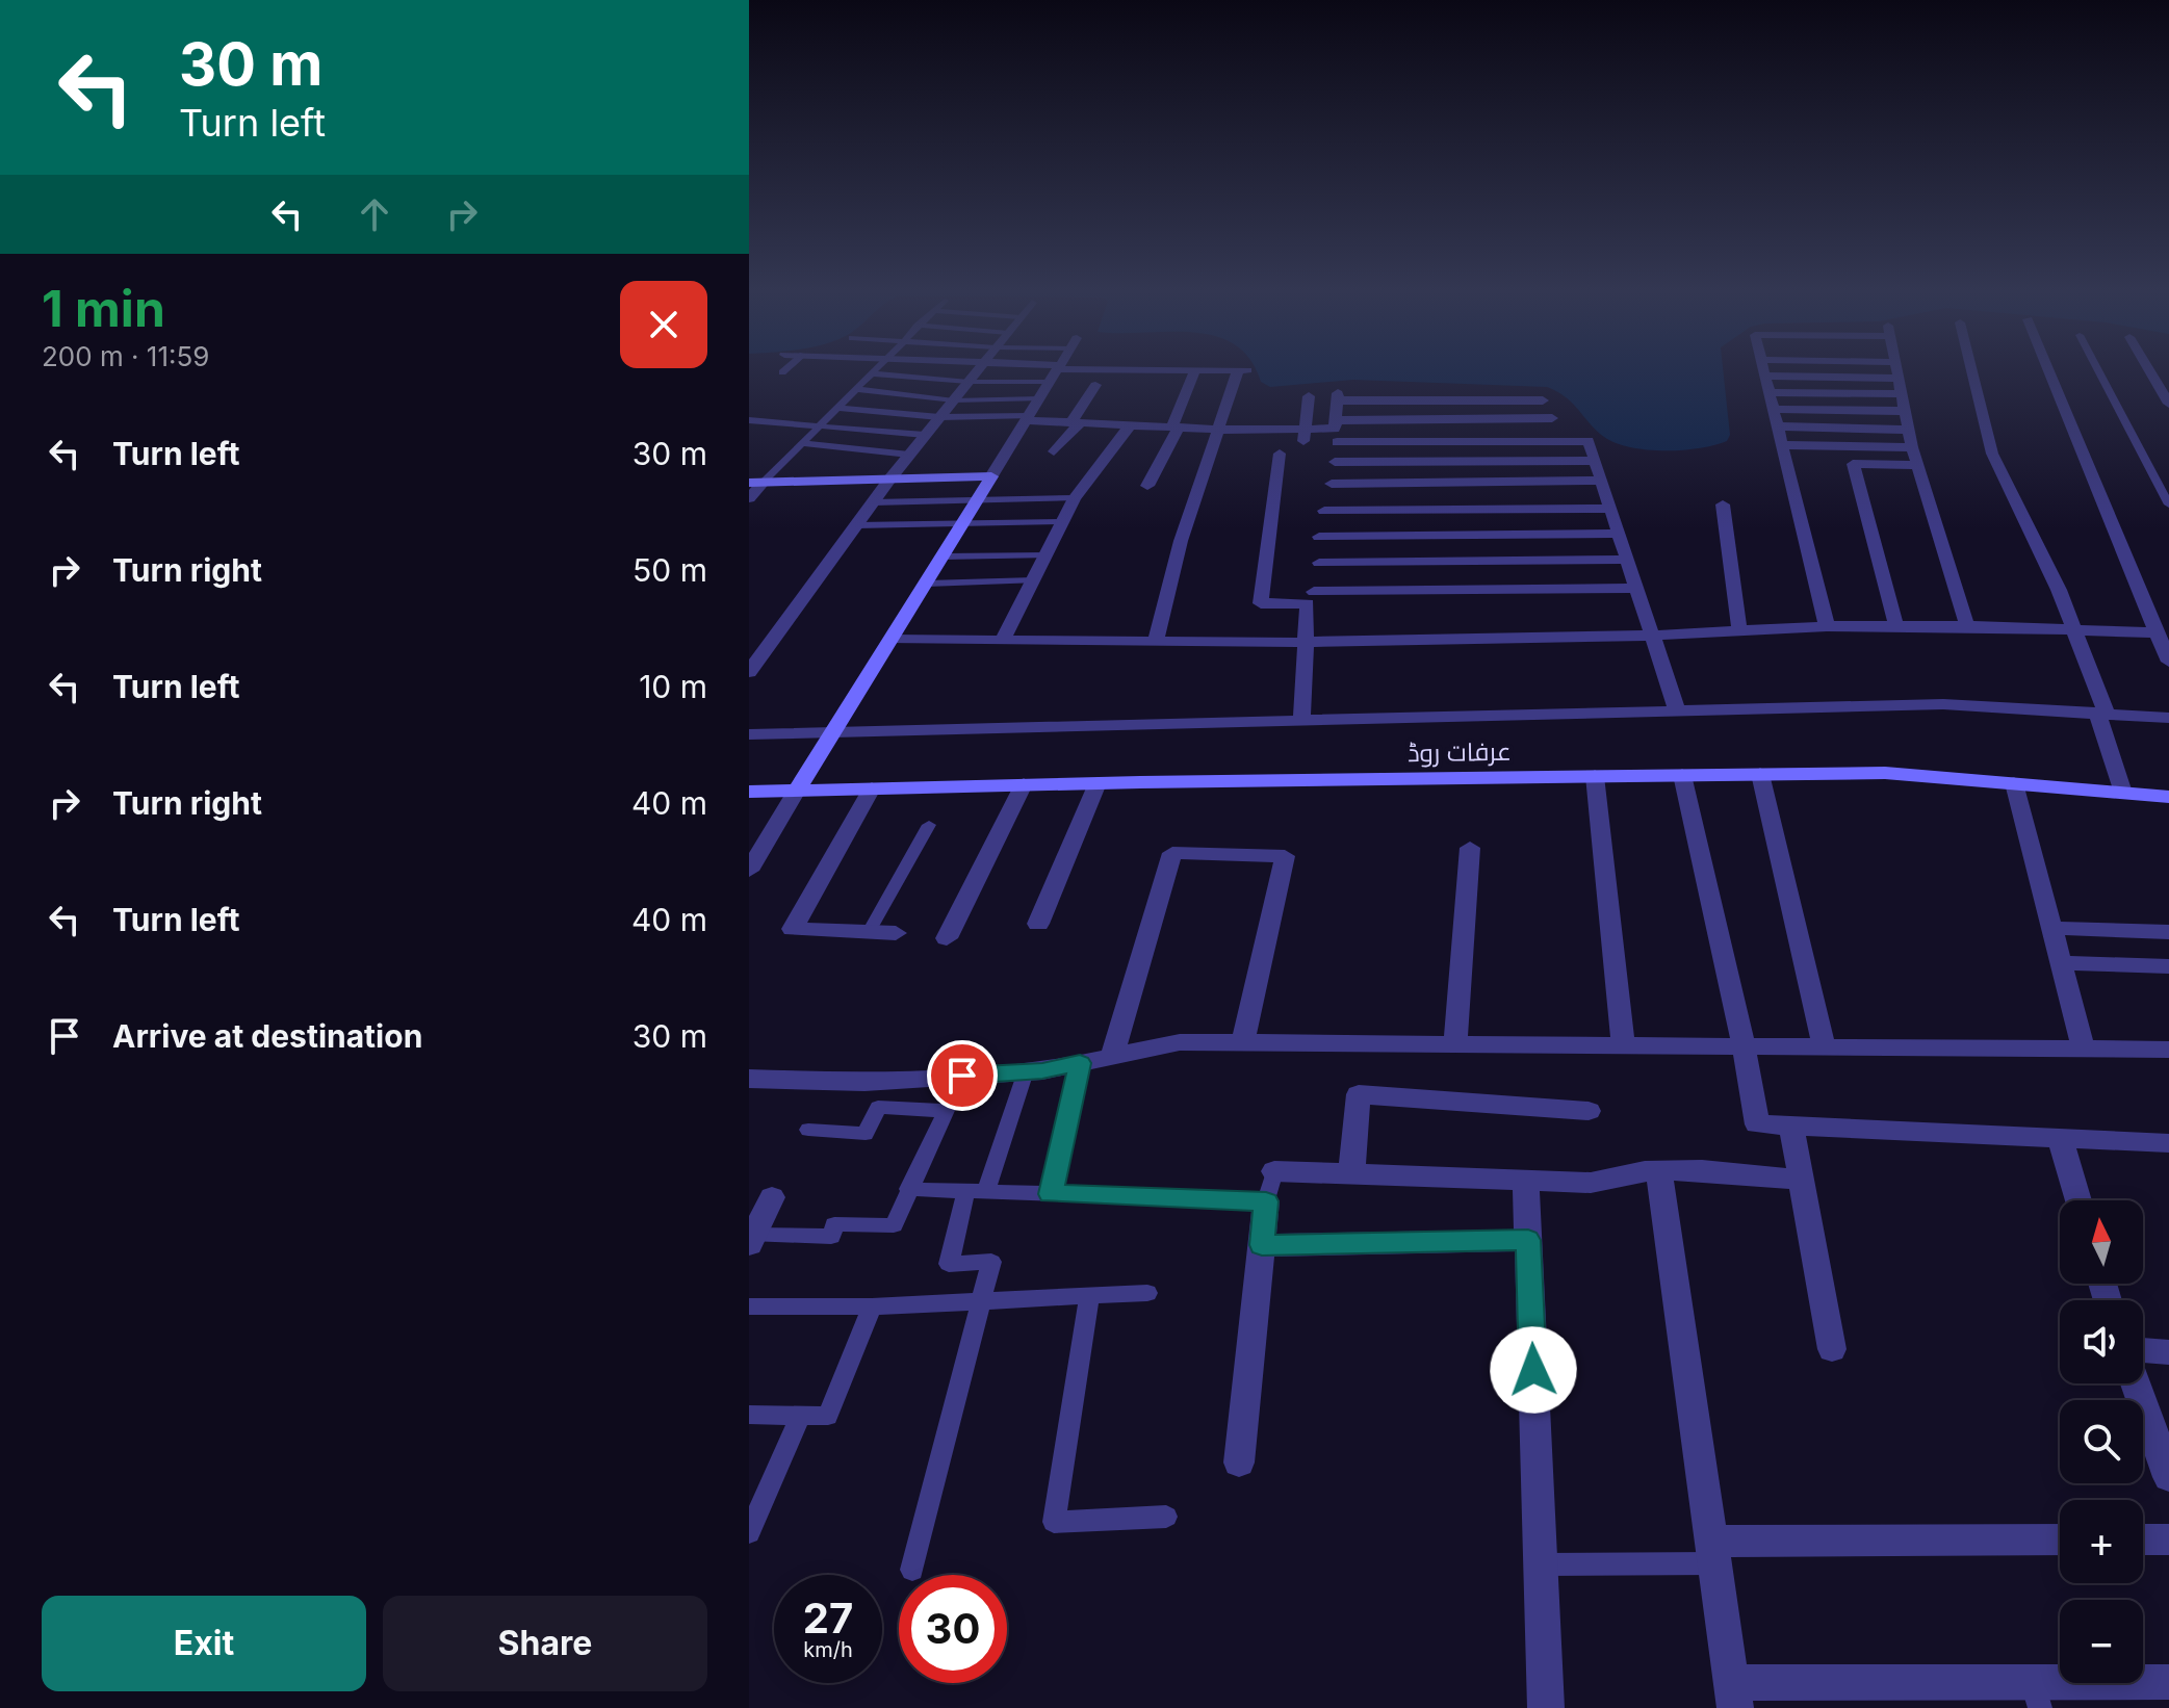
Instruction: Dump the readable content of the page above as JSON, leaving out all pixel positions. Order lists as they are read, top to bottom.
{
  "streets": {
    "street": ["عرفات روڈ"]
  },
  "north": "top",
  "page": {
    "turn": ["30 m", "Turn left"],
    "heading": ["1 min", "200 m · 11:59"],
    "list": [
      {
        "name": "Turn left",
        "value": "30 m"
      },
      {
        "name": "Turn right",
        "value": "50 m"
      },
      {
        "name": "Turn left",
        "value": "10 m"
      },
      {
        "name": "Turn right",
        "value": "40 m"
      },
      {
        "name": "Turn left",
        "value": "40 m"
      },
      {
        "name": "Arrive at destination",
        "value": "30 m"
      }
    ],
    "map_buttons": ["+", "−"],
    "speed": "27 km/h",
    "limit": "30",
    "buttons": ["Exit", "Share"]
  }
}
